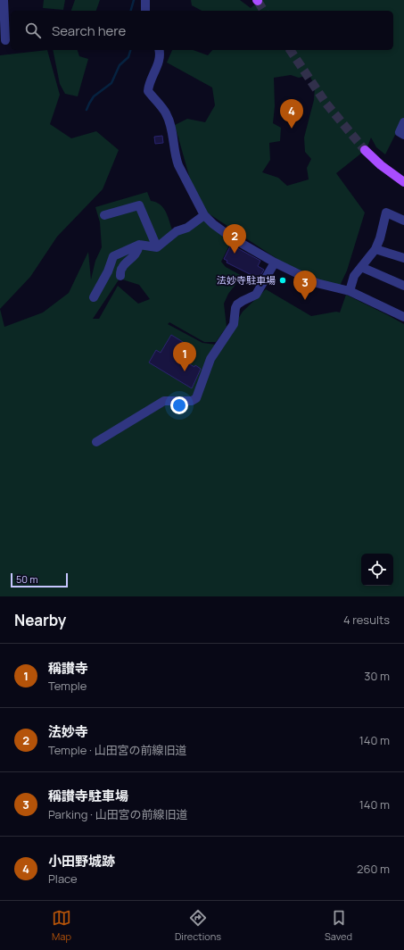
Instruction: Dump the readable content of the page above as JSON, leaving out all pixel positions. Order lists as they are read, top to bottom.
{
  "places": ["法妙寺駐車場"],
  "scale_bar": "50 m",
  "page": {
    "search": "Search here",
    "pins": [
      "4",
      "2",
      "3",
      "1"
    ],
    "scale": "50 m",
    "heading": ["Nearby", "4 results"],
    "list": [
      {
        "mark": "1",
        "name": "稱讃寺",
        "note": "Temple",
        "value": "30 m"
      },
      {
        "mark": "2",
        "name": "法妙寺",
        "note": "Temple · 山田宮の前線旧道",
        "value": "140 m"
      },
      {
        "mark": "3",
        "name": "稱讃寺駐車場",
        "note": "Parking · 山田宮の前線旧道",
        "value": "140 m"
      },
      {
        "mark": "4",
        "name": "小田野城跡",
        "note": "Place",
        "value": "260 m"
      }
    ],
    "nav": ["Map", "Directions", "Saved"]
  }
}
